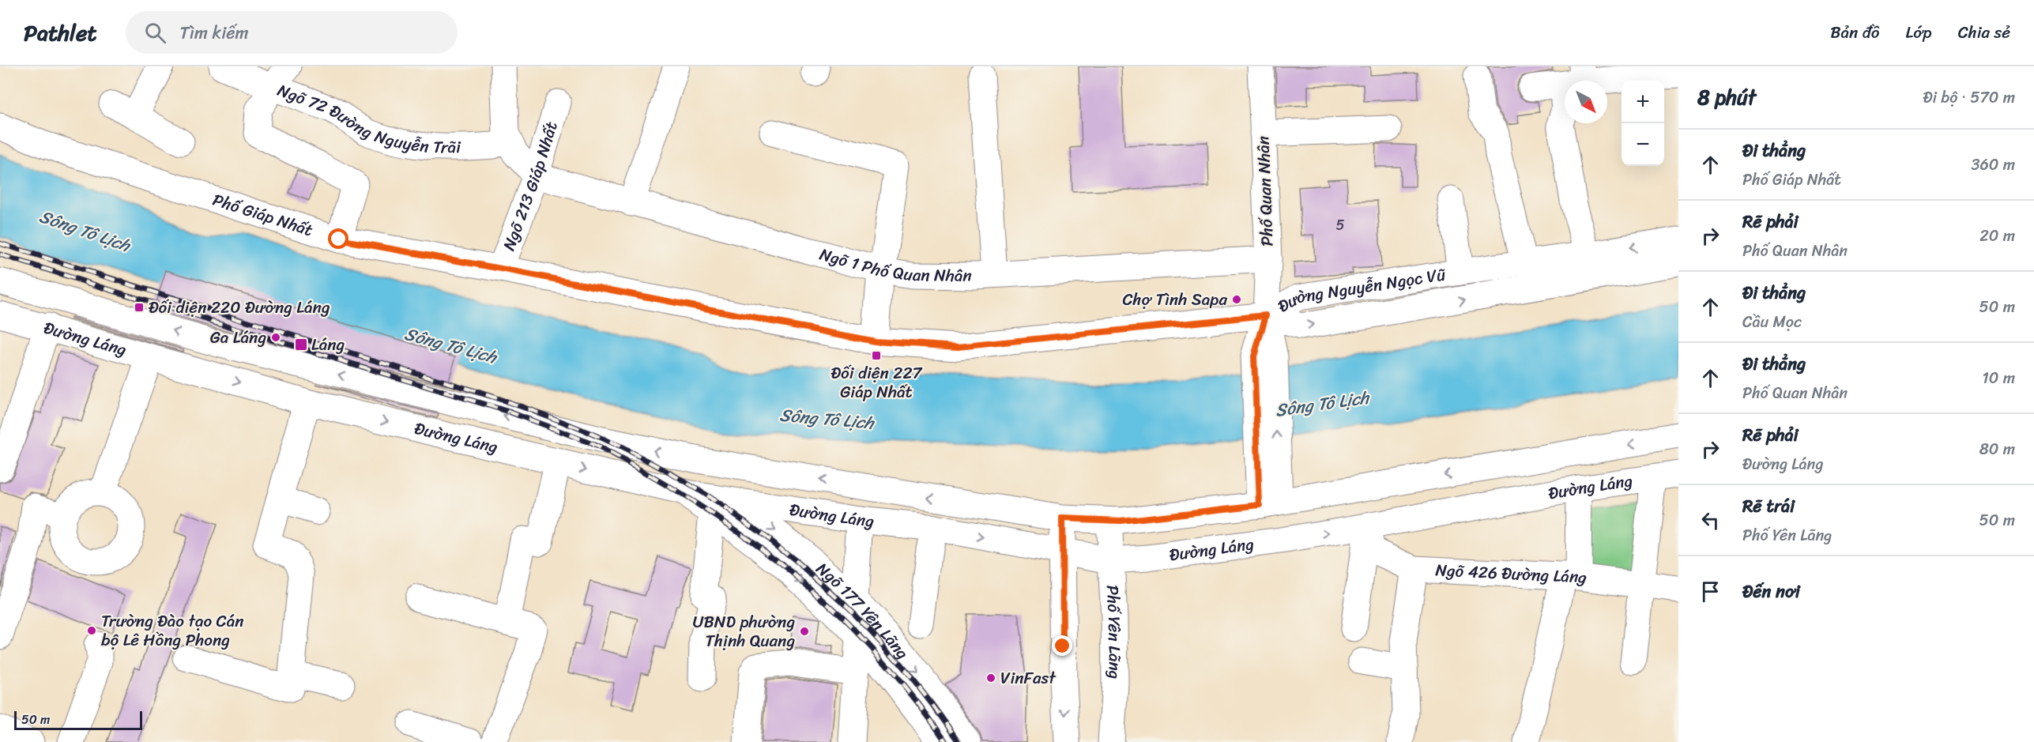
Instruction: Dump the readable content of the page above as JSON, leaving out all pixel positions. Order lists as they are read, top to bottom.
{
  "streets": {
    "main road": [
      "Ngõ 72 Đường Nguyễn Trãi",
      "Ngõ 213 Giáp Nhất",
      "Phố Quan Nhân",
      "Phố Giáp Nhất",
      "Ngõ 1 Phố Quan Nhân",
      "Đường Nguyễn Ngọc Vũ",
      "Đường Láng",
      "Ngõ 426 Đường Láng",
      "Ngõ 177 Yên Lãng",
      "Phố Yên Lãng"
    ]
  },
  "crossings": [
    ["Ngõ 213 Giáp Nhất", "Phố Giáp Nhất"],
    ["Ngõ 213 Giáp Nhất", "Ngõ 1 Phố Quan Nhân"],
    ["Phố Quan Nhân", "Phố Giáp Nhất"],
    ["Phố Quan Nhân", "Ngõ 1 Phố Quan Nhân"],
    ["Phố Quan Nhân", "Đường Nguyễn Ngọc Vũ"],
    ["Phố Quan Nhân", "Đường Láng"],
    ["Phố Giáp Nhất", "Đường Nguyễn Ngọc Vũ"],
    ["Đường Láng", "Ngõ 426 Đường Láng"],
    ["Đường Láng", "Ngõ 177 Yên Lãng"],
    ["Đường Láng", "Phố Yên Lãng"]
  ],
  "water": ["Sông Tô Lịch"],
  "places": {
    "other": [
      "Chợ Tình Sapa",
      "Ga Láng",
      "Trường Đào tạo Cán bộ Lê Hồng Phong",
      "UBND phường Thịnh Quang",
      "VinFast"
    ],
    "transit": ["Đối diện 220 Đường Láng", "Láng", "Đối diện 227 Giáp Nhất"]
  },
  "house_numbers": ["5"],
  "scale_bar": "50 m",
  "north": "bottom right",
  "page": {
    "header": "Pathlet",
    "search": "Tìm kiếm",
    "nav": ["Bản đồ", "Lớp", "Chia sẻ"],
    "heading": ["8 phút", "Đi bộ · 570 m"],
    "map_buttons": ["+", "−"],
    "list": [
      ["Đi thẳng", "Phố Giáp Nhất", "360 m"],
      ["Rẽ phải", "Phố Quan Nhân", "20 m"],
      ["Đi thẳng", "Cầu Mọc", "50 m"],
      ["Đi thẳng", "Phố Quan Nhân", "10 m"],
      ["Rẽ phải", "Đường Láng", "80 m"],
      ["Rẽ trái", "Phố Yên Lãng", "50 m"],
      "Đến nơi"
    ],
    "scale": "50 m"
  }
}
